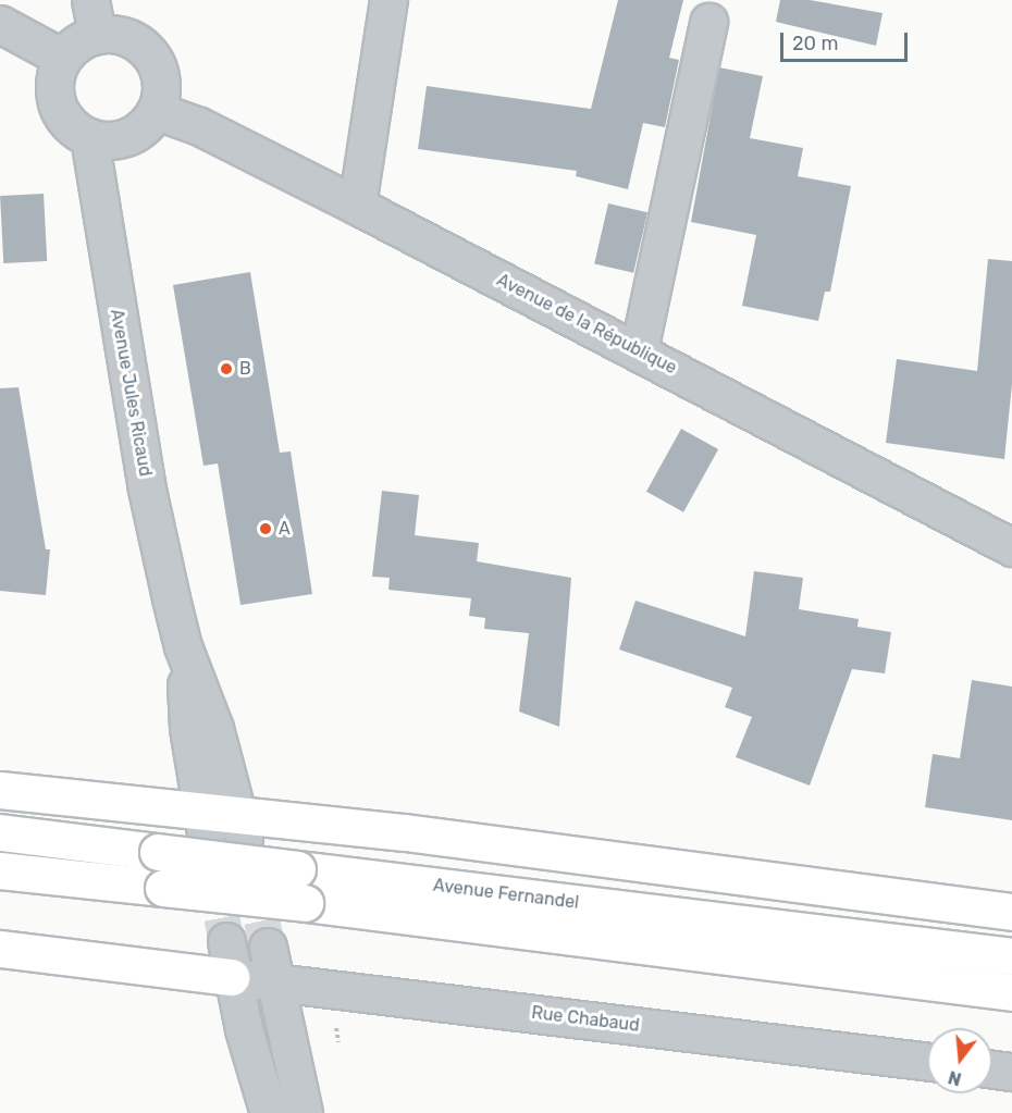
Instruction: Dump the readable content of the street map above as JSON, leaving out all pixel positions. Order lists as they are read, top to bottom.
{
  "streets": {
    "main road": ["Avenue Fernandel"],
    "street": ["Avenue de la République", "Avenue Jules Ricaud", "Rue Chabaud"]
  },
  "crossings": [
    ["Avenue de la République", "Avenue Jules Ricaud"]
  ],
  "places": ["B", "A"],
  "scale_bar": "20 m",
  "north": "bottom"
}
